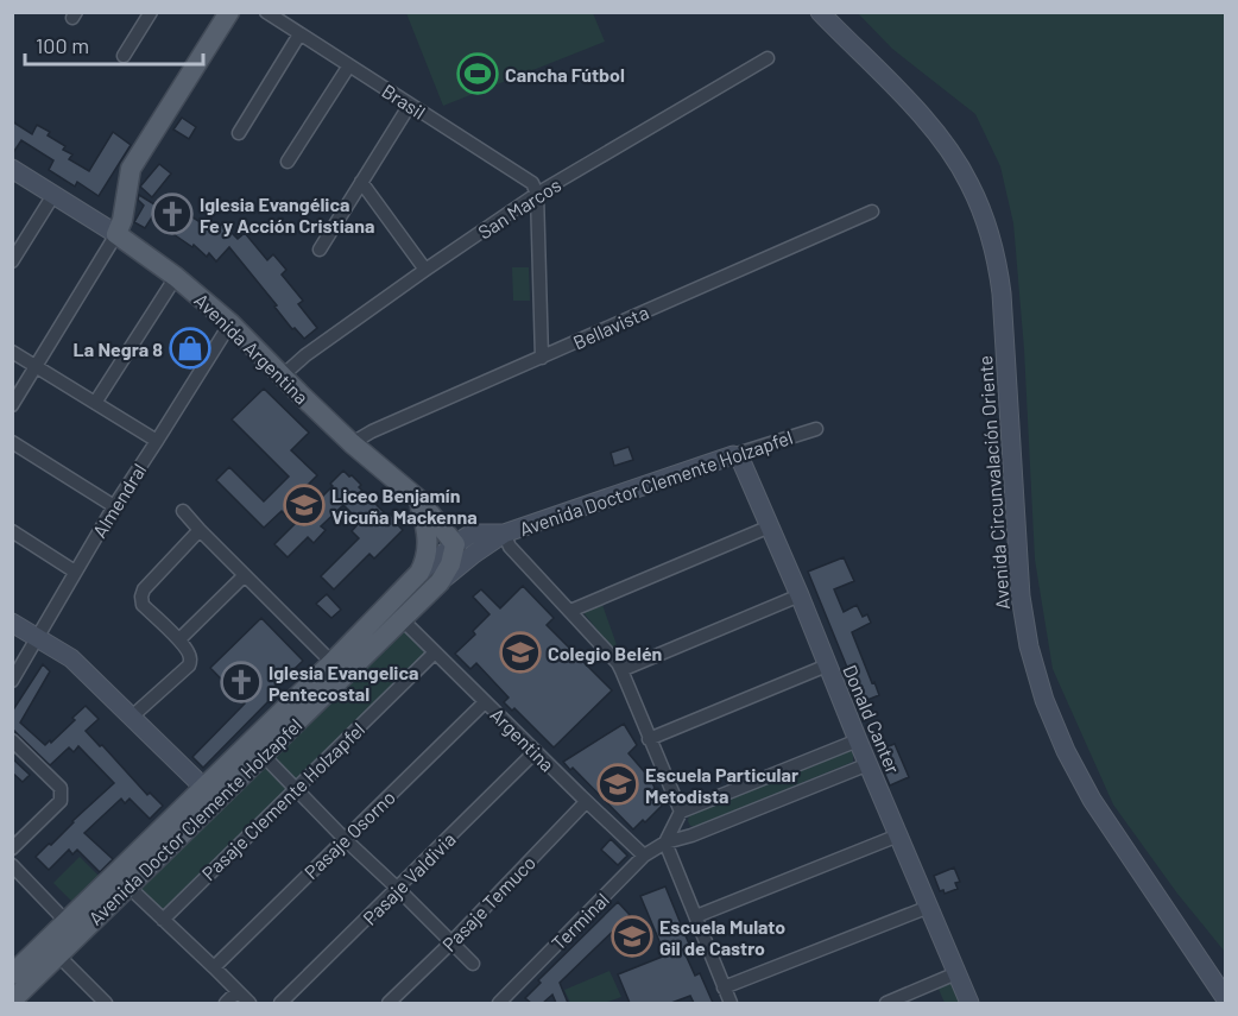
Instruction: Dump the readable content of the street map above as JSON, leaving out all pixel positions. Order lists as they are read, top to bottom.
{
  "streets": {
    "main road": ["Avenida Argentina", "Avenida Doctor Clemente Holzapfel"],
    "street": [
      "Brasil",
      "San Marcos",
      "Bellavista",
      "Avenida Circunvalación Oriente",
      "Almendral",
      "Donald Canter",
      "Argentina",
      "Pasaje Clemente Holzapfel",
      "Pasaje Osorno",
      "Pasaje Valdivia",
      "Pasaje Temuco",
      "Terminal"
    ]
  },
  "crossings": [
    ["Brasil", "San Marcos"],
    ["San Marcos", "Avenida Argentina"],
    ["Bellavista", "Avenida Argentina"],
    ["Avenida Argentina", "Almendral"],
    ["Avenida Doctor Clemente Holzapfel", "Donald Canter"],
    ["Avenida Doctor Clemente Holzapfel", "Argentina"],
    ["Donald Canter", "Terminal"],
    ["Argentina", "Pasaje Clemente Holzapfel"],
    ["Argentina", "Pasaje Osorno"],
    ["Argentina", "Pasaje Valdivia"],
    ["Argentina", "Pasaje Temuco"],
    ["Argentina", "Terminal"]
  ],
  "places": {
    "sports": ["Cancha Fútbol"],
    "church": ["Iglesia Evangélica Fe y Acción Cristiana", "Iglesia Evangelica Pentecostal"],
    "shop": ["La Negra 8"],
    "school or university": [
      "Liceo Benjamín Vicuña Mackenna",
      "Colegio Belén",
      "Escuela Particular Metodista",
      "Escuela Mulato Gil de Castro"
    ]
  },
  "scale_bar": "100 m"
}
